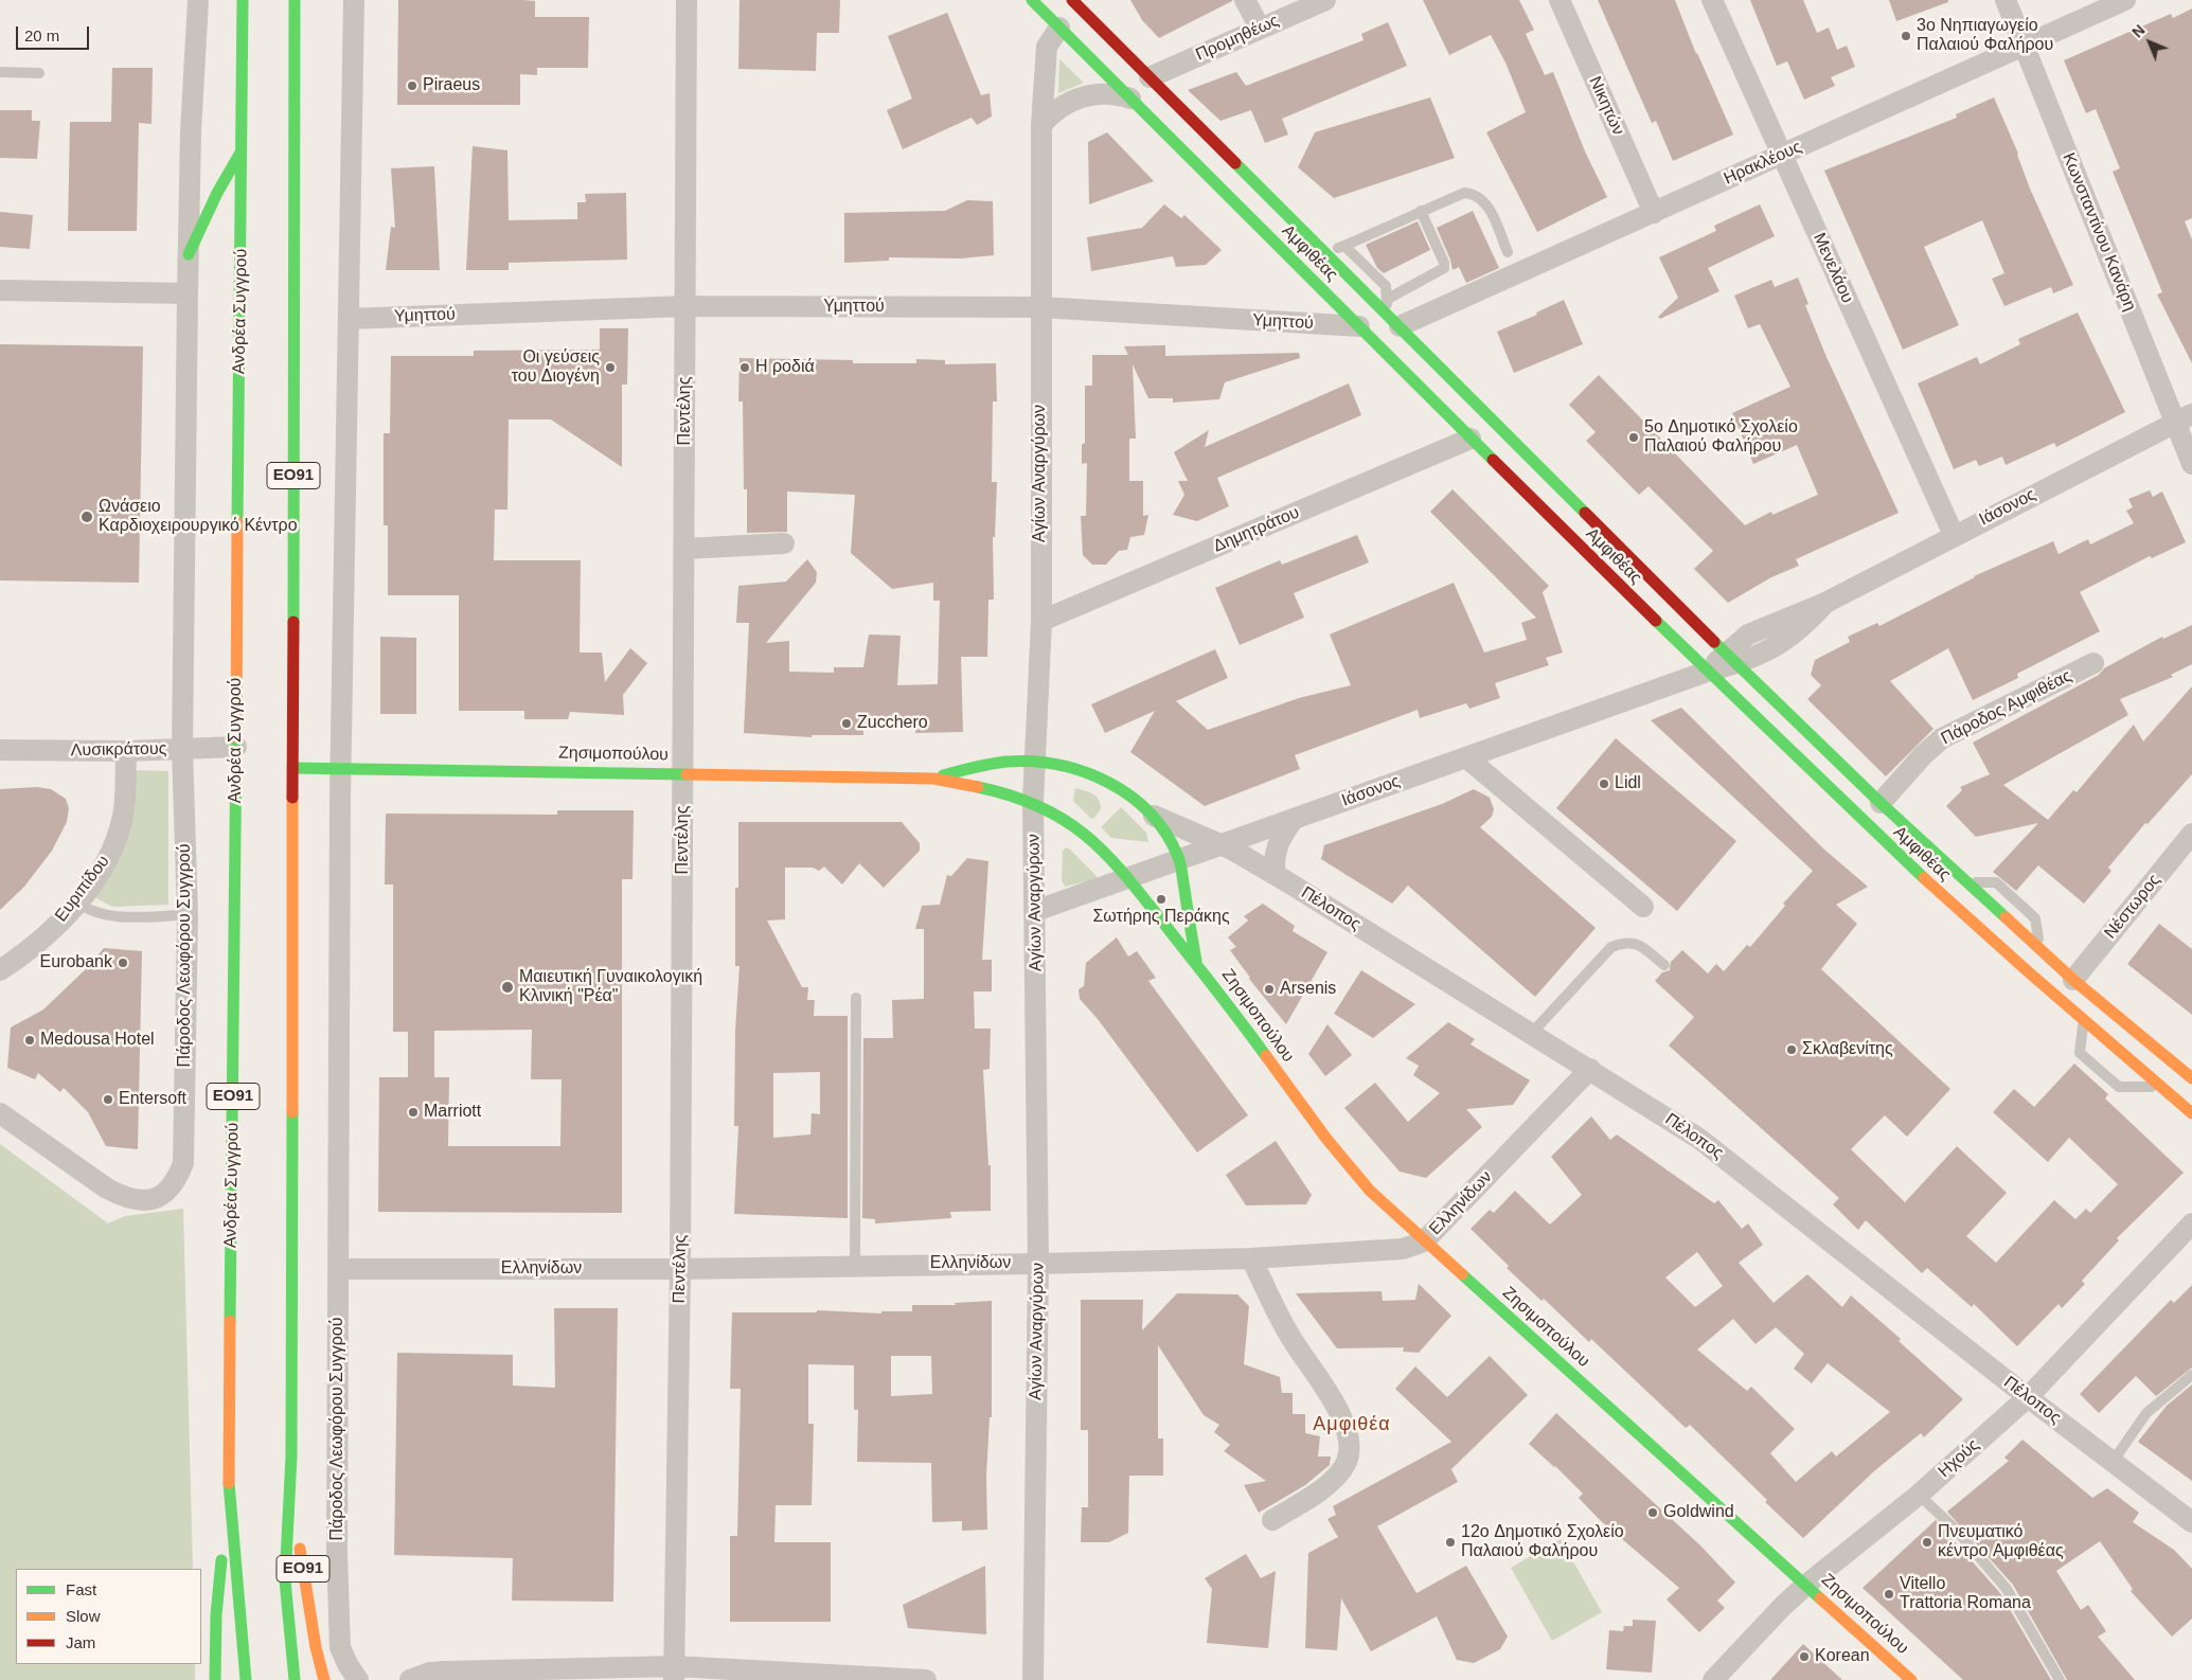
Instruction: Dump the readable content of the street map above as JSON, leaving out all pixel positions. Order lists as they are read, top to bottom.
{
  "streets": {
    "main road": [
      "Αμφιθέας",
      "Ανδρέα Συγγρού",
      "ΕΟ91",
      "Ζησιμοπούλου"
    ],
    "street": [
      "Προμηθέως",
      "Νικητών",
      "Ηρακλέους",
      "Κωνσταντίνου Κανάρη",
      "Μενελάου",
      "Υμηττού",
      "Πεντέλης",
      "Αγίων Αναργύρων",
      "Ιάσονος",
      "Δημητράτου",
      "Πάροδος Αμφιθέας",
      "Λυσικράτους",
      "Ευριπίδου",
      "Νέστωρος",
      "Πέλοπος",
      "Πάροδος Λεωφόρου Συγγρού",
      "Ελληνίδων",
      "Ηχούς"
    ]
  },
  "crossings": [
    ["Προμηθέως", "Αμφιθέας"],
    ["Νικητών", "Ηρακλέους"],
    ["Ηρακλέους", "Κωνσταντίνου Κανάρη"],
    ["Ηρακλέους", "Αμφιθέας"],
    ["Ηρακλέους", "Μενελάου"],
    ["Κωνσταντίνου Κανάρη", "Ιάσονος"],
    ["Αμφιθέας", "Υμηττού"],
    ["Αμφιθέας", "Αγίων Αναργύρων"],
    ["Αμφιθέας", "Ιάσονος"],
    ["Αμφιθέας", "Δημητράτου"],
    ["Αμφιθέας", "Πάροδος Αμφιθέας"],
    ["Αμφιθέας", "Νέστωρος"],
    ["Μενελάου", "Ιάσονος"],
    ["Υμηττού", "Πεντέλης"],
    ["Υμηττού", "Αγίων Αναργύρων"],
    ["Ανδρέα Συγγρού", "ΕΟ91"],
    ["Ανδρέα Συγγρού", "Λυσικράτους"],
    ["Πεντέλης", "Ζησιμοπούλου"],
    ["Πεντέλης", "Ελληνίδων"],
    ["Αγίων Αναργύρων", "Ιάσονος"],
    ["Αγίων Αναργύρων", "Δημητράτου"],
    ["Αγίων Αναργύρων", "Ζησιμοπούλου"],
    ["Αγίων Αναργύρων", "Ελληνίδων"],
    ["ΕΟ91", "Ζησιμοπούλου"],
    ["Ιάσονος", "Ζησιμοπούλου"],
    ["Ιάσονος", "Πέλοπος"],
    ["Λυσικράτους", "Ευριπίδου"],
    ["Λυσικράτους", "Πάροδος Λεωφόρου Συγγρού"],
    ["Ζησιμοπούλου", "Πέλοπος"],
    ["Ζησιμοπούλου", "Ελληνίδων"],
    ["Ζησιμοπούλου", "Ηχούς"],
    ["Πέλοπος", "Ελληνίδων"],
    ["Πέλοπος", "Ηχούς"],
    ["Πάροδος Λεωφόρου Συγγρού", "Ελληνίδων"]
  ],
  "districts": ["Αμφιθέα"],
  "places": [
    "3ο Νηπιαγωγείο Παλαιού Φαλήρου",
    "Piraeus",
    "Οι γεύσεις του Διογένη",
    "Η ροδιά",
    "5ο Δημοτικό Σχολείο Παλαιού Φαλήρου",
    "Ωνάσειο Καρδιοχειρουργικό Κέντρο",
    "Zucchero",
    "Lidl",
    "Σωτήρης Περάκης",
    "Eurobank",
    "Μαιευτική Γυναικολογική Κλινική \"Ρέα\"",
    "Arsenis",
    "Medousa Hotel",
    "Σκλαβενίτης",
    "Entersoft",
    "Marriott",
    "Goldwind",
    "12ο Δημοτικό Σχολείο Παλαιού Φαλήρου",
    "Πνευματικό κέντρο Αμφιθέας",
    "Vitello Trattoria Romana",
    "Korean"
  ],
  "legend": ["Fast", "Slow", "Jam"],
  "scale_bar": "20 m",
  "north": "top left"
}
